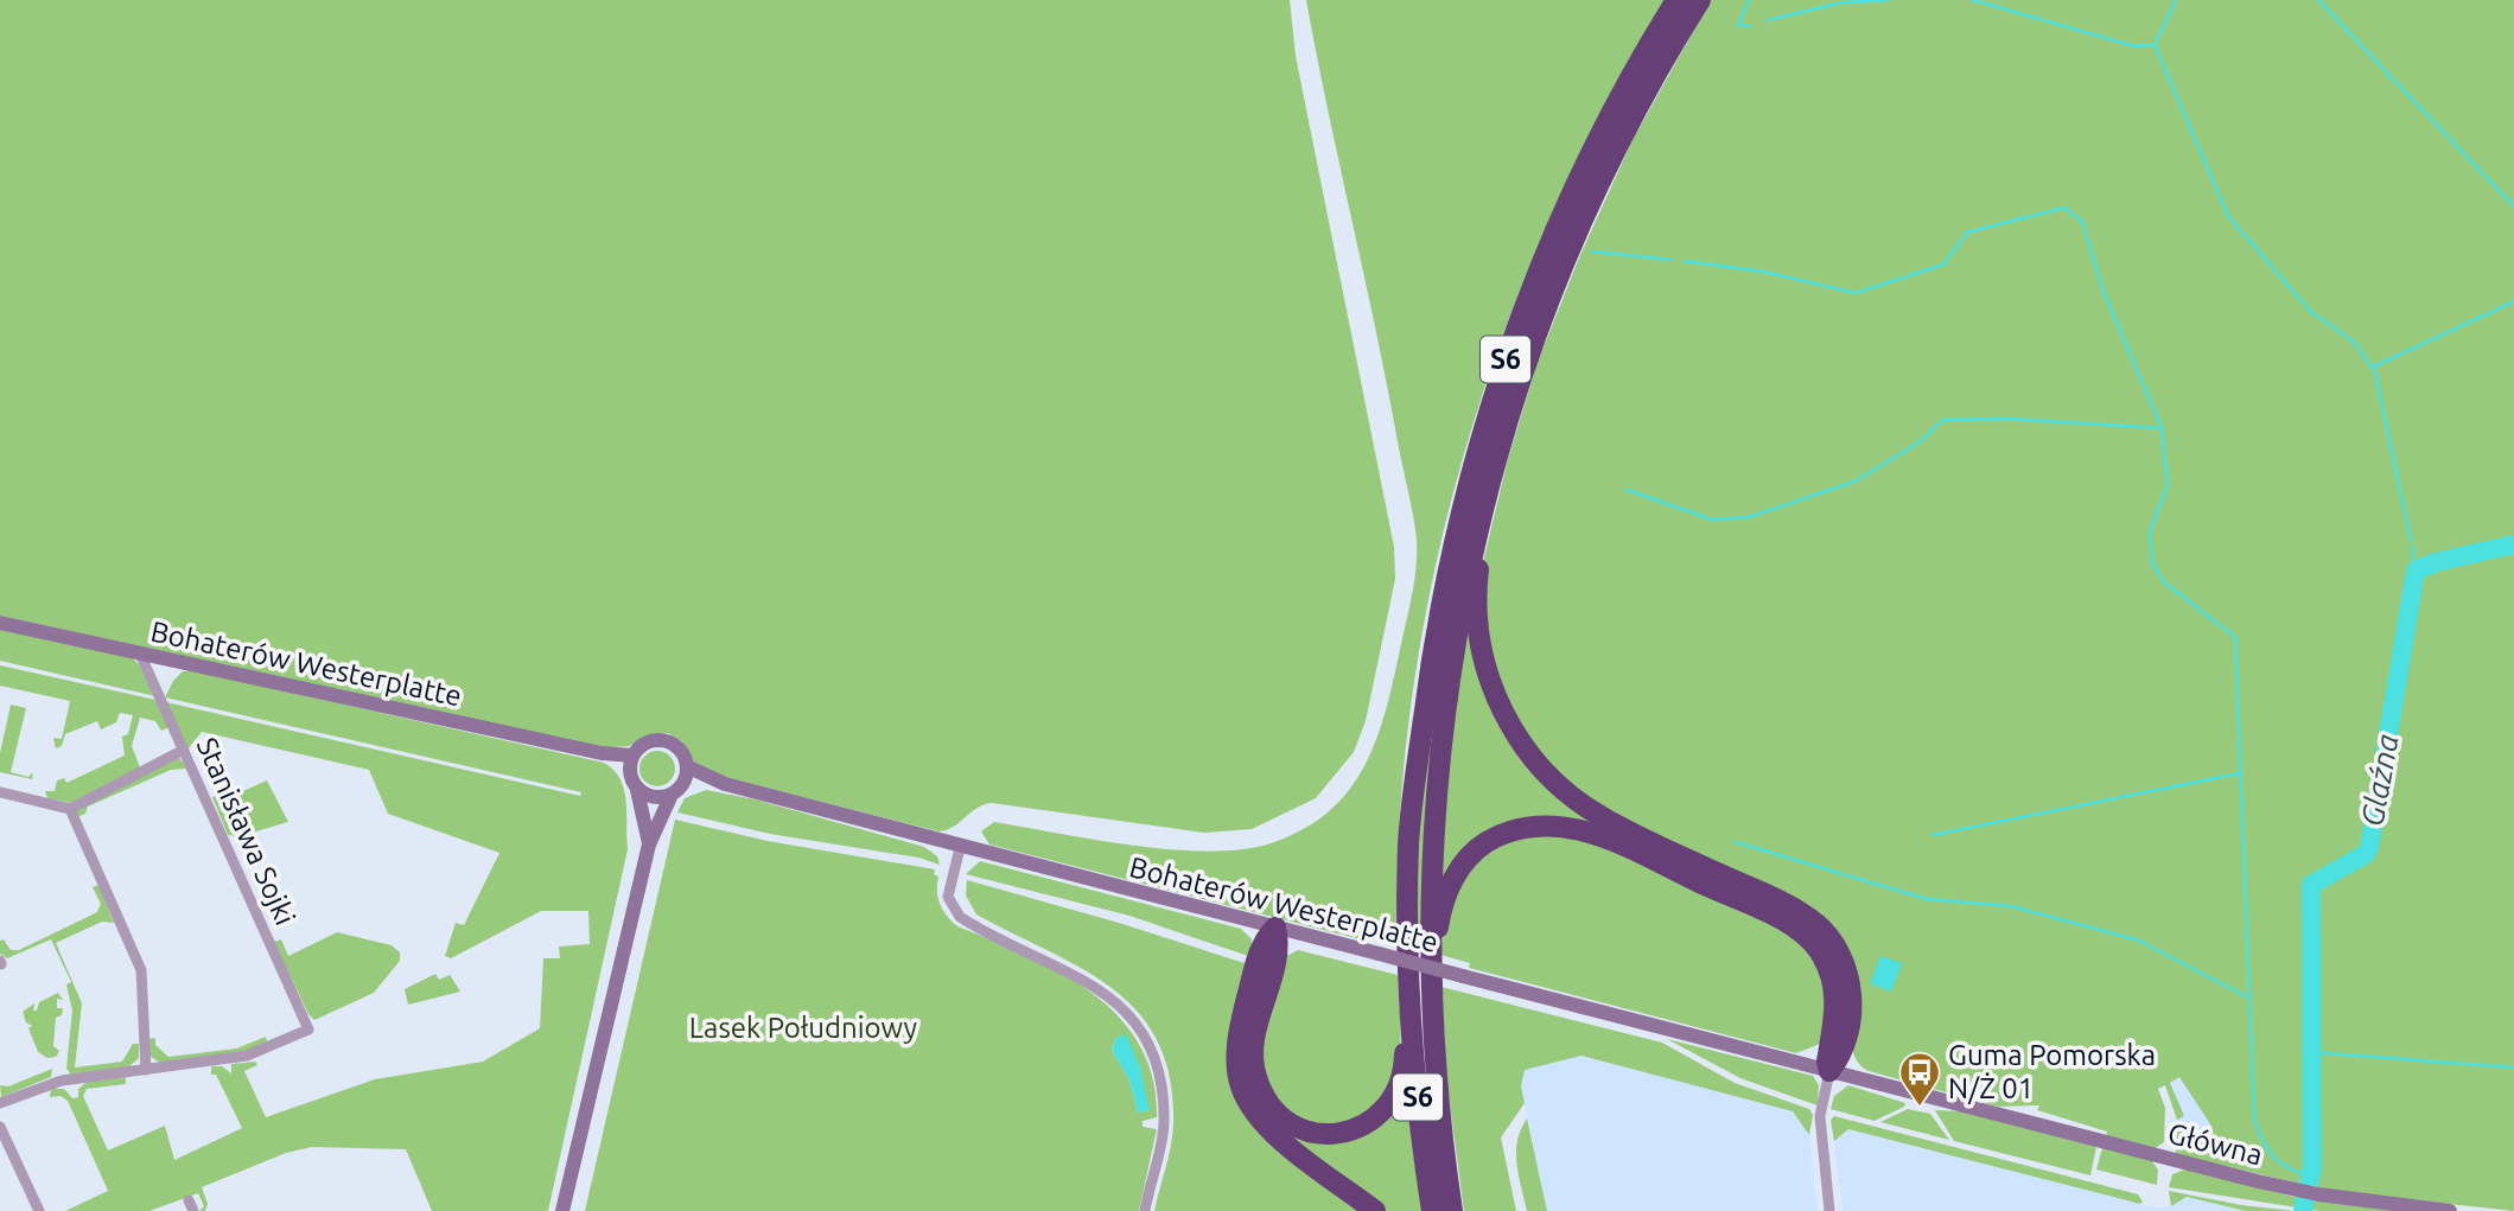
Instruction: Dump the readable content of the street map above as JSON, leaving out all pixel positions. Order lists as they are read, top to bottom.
{
  "streets": {
    "highway": ["S6"],
    "main road": ["Bohaterów Westerplatte", "Główna"],
    "street": ["Stanisława Sojki"]
  },
  "crossings": [
    ["Bohaterów Westerplatte", "Stanisława Sojki"],
    ["Bohaterów Westerplatte", "Główna"]
  ],
  "water": ["Glaźna"],
  "parks": ["Lasek Południowy"],
  "places": {
    "bus stop": ["Guma Pomorska N/Ż 01"]
  }
}
